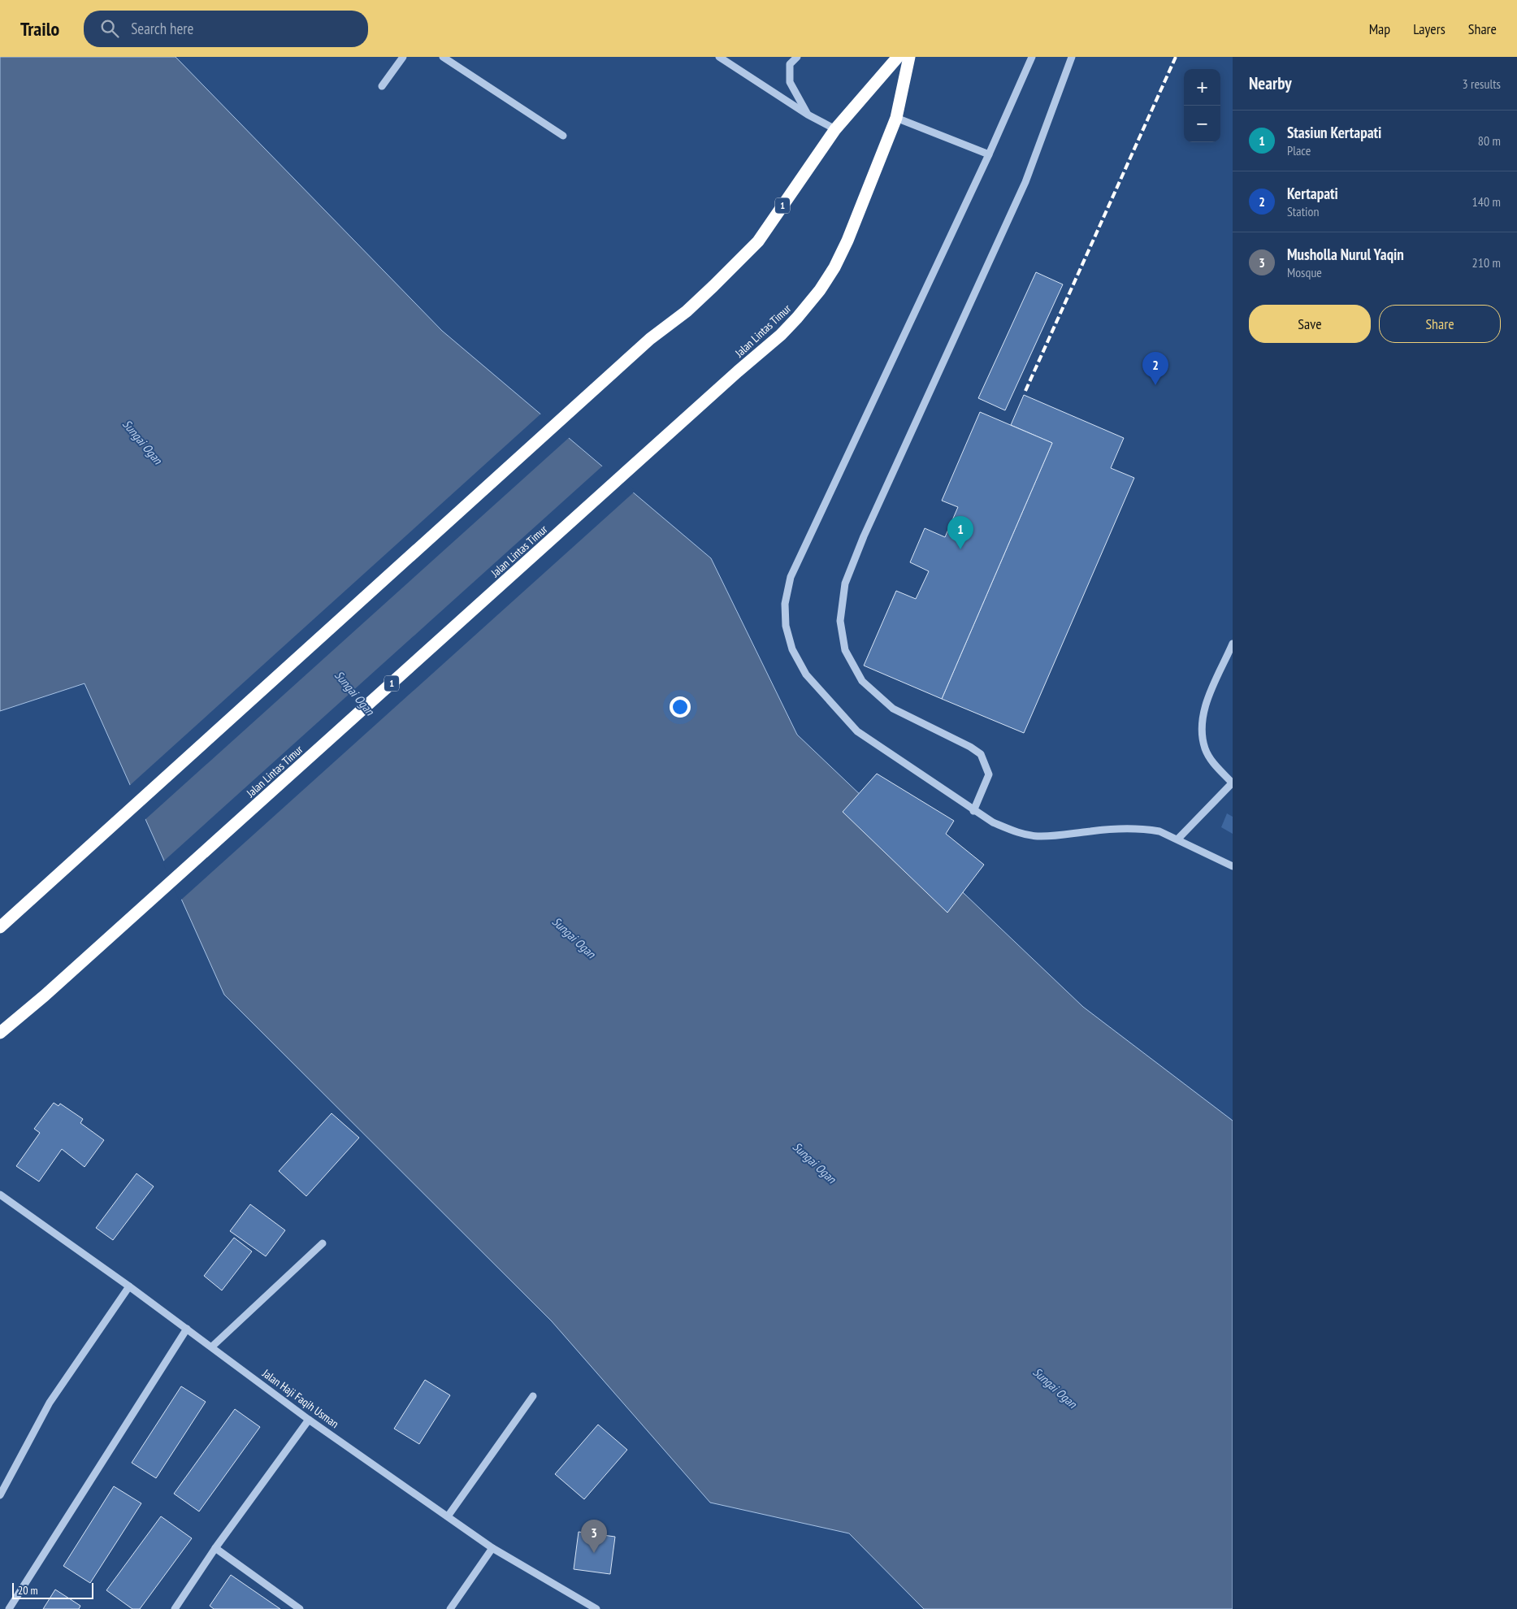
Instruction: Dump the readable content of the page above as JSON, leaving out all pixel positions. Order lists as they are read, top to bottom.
{
  "streets": {
    "highway": ["1", "Jalan Lintas Timur"],
    "street": ["Jalan Haji Faqih Usman"]
  },
  "water": ["Sungai Ogan"],
  "scale_bar": "20 m",
  "page": {
    "header": "Trailo",
    "search": "Search here",
    "nav": ["Map", "Layers", "Share"],
    "heading": ["Nearby", "3 results"],
    "map_buttons": ["+", "−"],
    "list": [
      {
        "mark": "1",
        "name": "Stasiun Kertapati",
        "note": "Place",
        "value": "80 m"
      },
      {
        "mark": "2",
        "name": "Kertapati",
        "note": "Station",
        "value": "140 m"
      },
      {
        "mark": "3",
        "name": "Musholla Nurul Yaqin",
        "note": "Mosque",
        "value": "210 m"
      }
    ],
    "buttons": ["Save", "Share"],
    "pins": ["2", "1", "3"],
    "scale": "20 m"
  }
}
